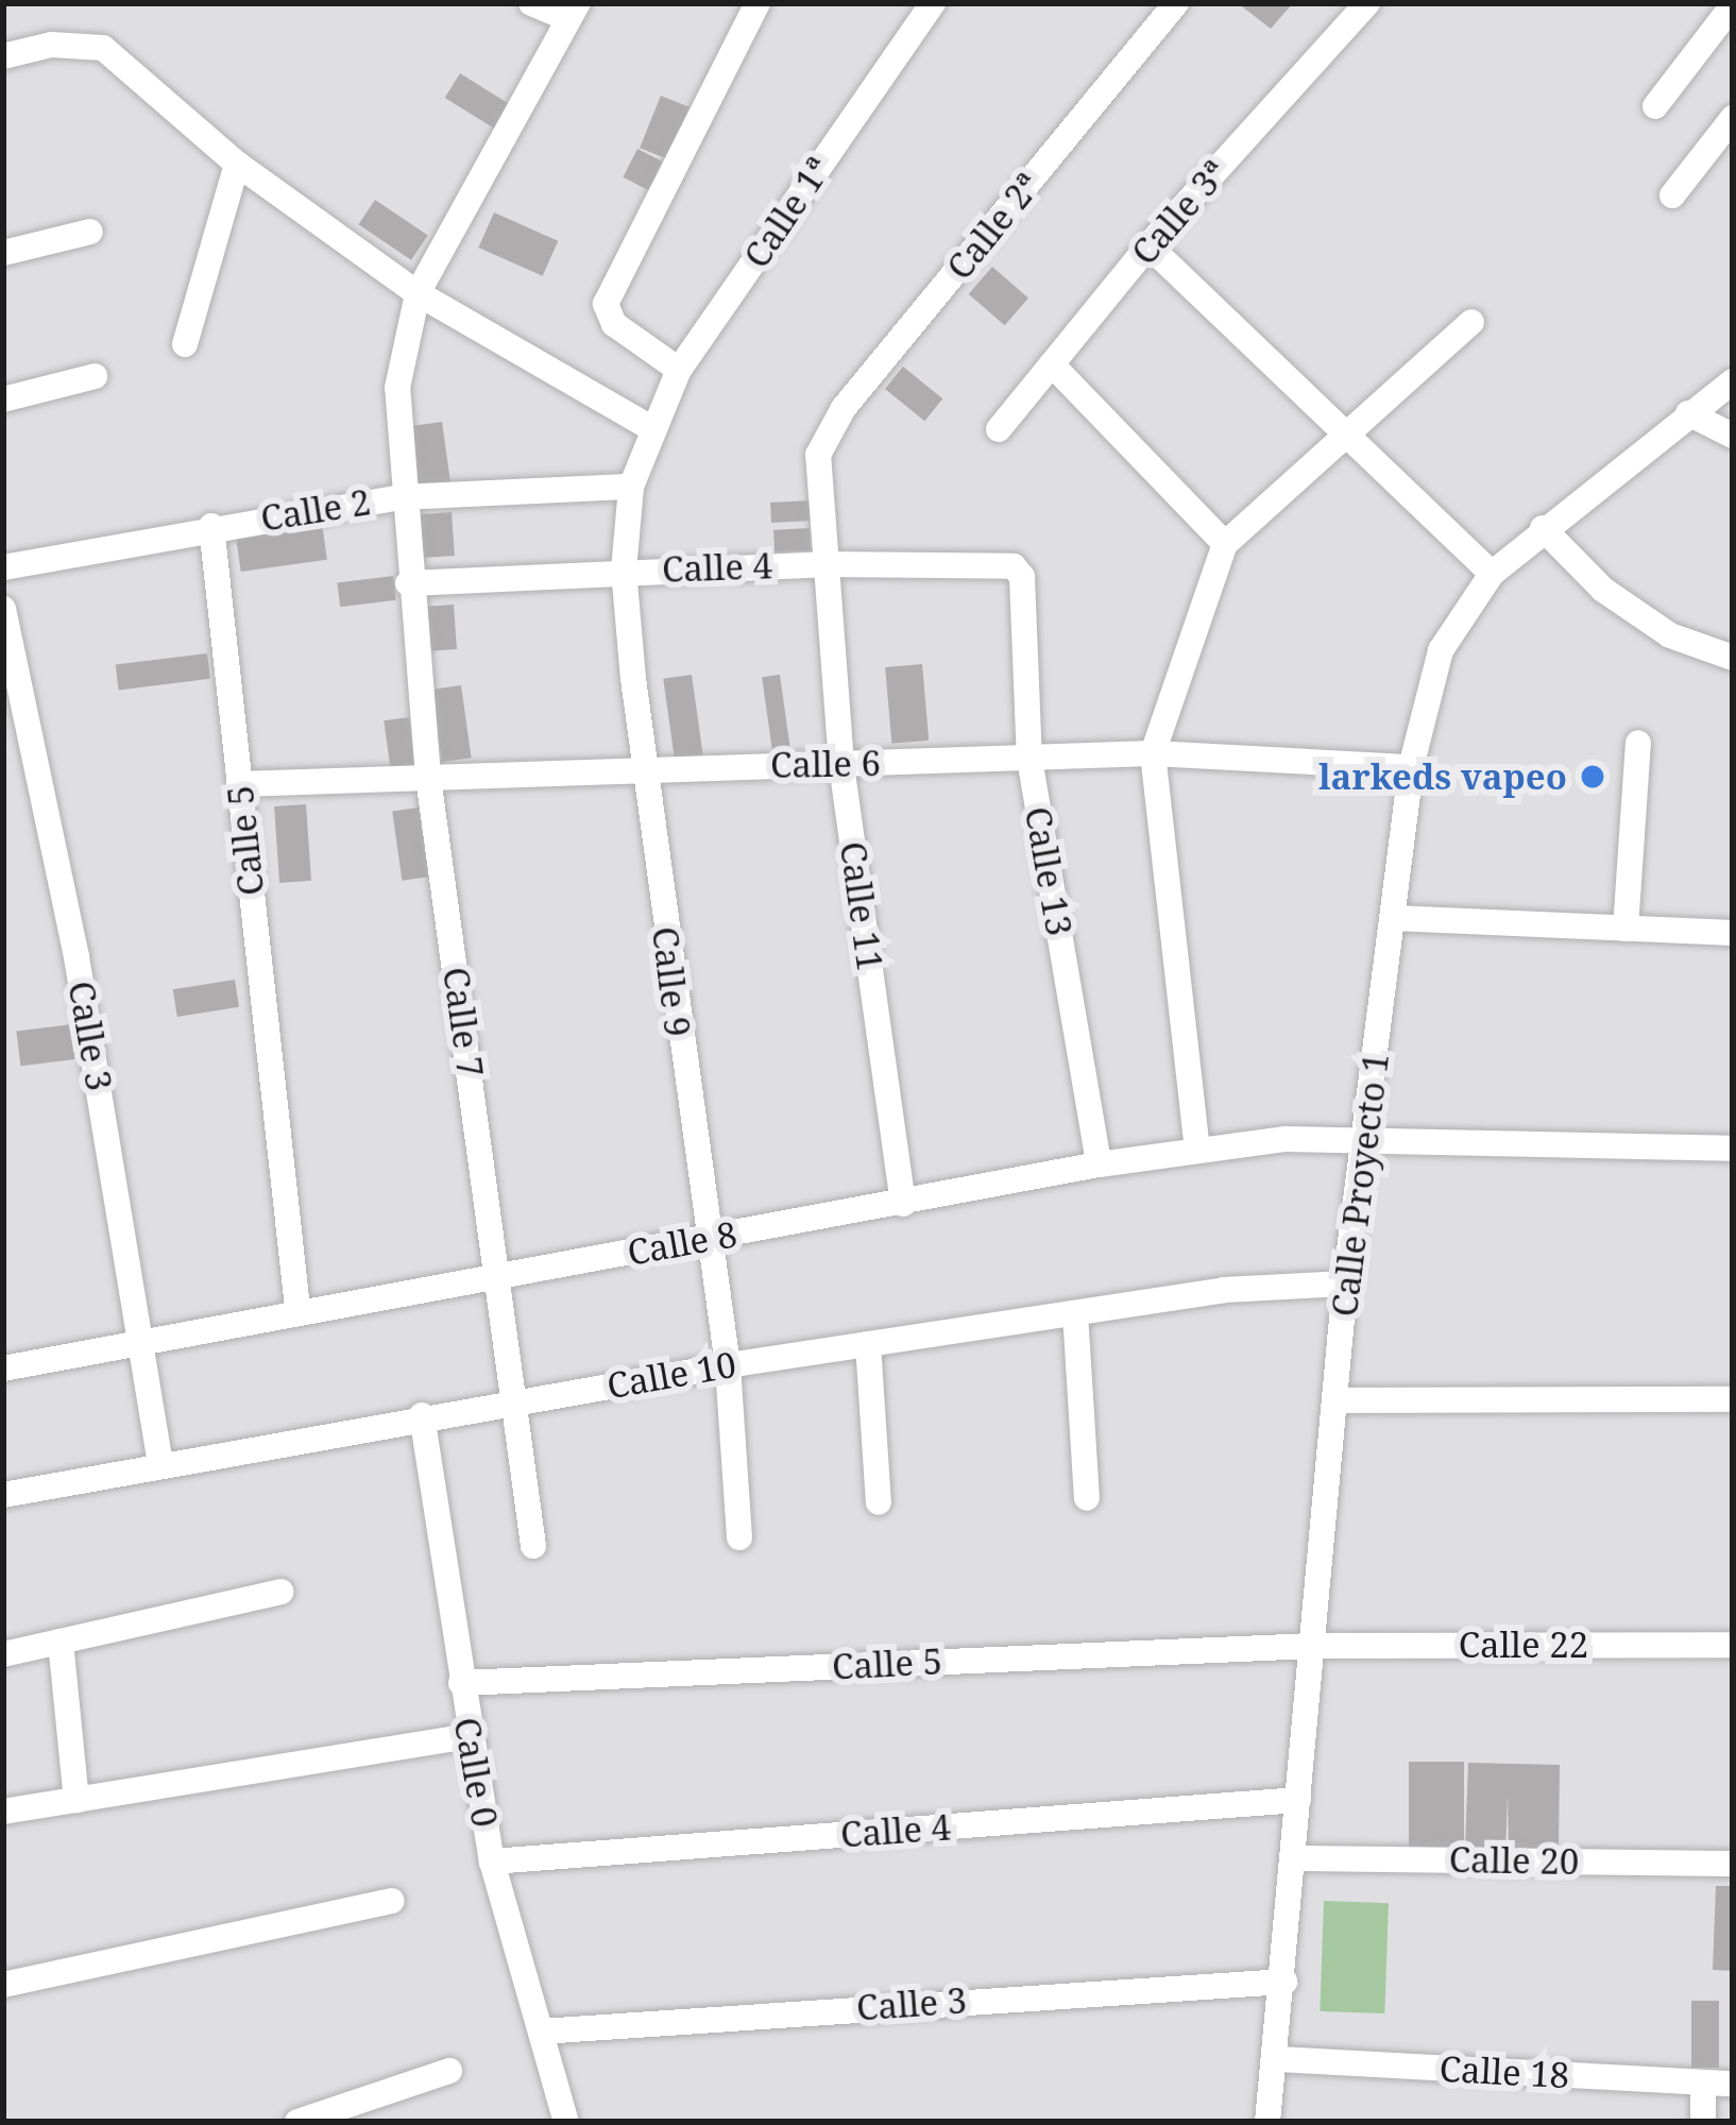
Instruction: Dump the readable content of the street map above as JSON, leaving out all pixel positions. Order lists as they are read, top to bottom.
{
  "streets": {
    "street": [
      "Calle 1ª",
      "Calle 3ª",
      "Calle 2ª",
      "Calle 2",
      "Calle 4",
      "Calle 6",
      "Calle 5",
      "Calle 13",
      "Calle 11",
      "Calle 9",
      "Calle 7",
      "Calle 3",
      "Calle Proyecto 1",
      "Calle 8",
      "Calle 10",
      "Calle 22",
      "Calle 0",
      "Calle 20",
      "Calle 18"
    ]
  },
  "crossings": [
    ["Calle 1ª", "Calle 9"],
    ["Calle 2ª", "Calle 11"],
    ["Calle 2", "Calle 5"],
    ["Calle 2", "Calle 9"],
    ["Calle 2", "Calle 7"],
    ["Calle 4", "Calle 13"],
    ["Calle 4", "Calle 11"],
    ["Calle 4", "Calle 9"],
    ["Calle 4", "Calle 7"],
    ["Calle 4", "Calle Proyecto 1"],
    ["Calle 4", "Calle 0"],
    ["Calle 6", "Calle 5"],
    ["Calle 6", "Calle 13"],
    ["Calle 6", "Calle 11"],
    ["Calle 6", "Calle 9"],
    ["Calle 6", "Calle 7"],
    ["Calle 6", "Calle Proyecto 1"],
    ["Calle 5", "Calle Proyecto 1"],
    ["Calle 5", "Calle 8"],
    ["Calle 5", "Calle 22"],
    ["Calle 5", "Calle 0"],
    ["Calle 13", "Calle 8"],
    ["Calle 11", "Calle 8"],
    ["Calle 9", "Calle 8"],
    ["Calle 9", "Calle 10"],
    ["Calle 7", "Calle 8"],
    ["Calle 7", "Calle 10"],
    ["Calle 3", "Calle Proyecto 1"],
    ["Calle 3", "Calle 8"],
    ["Calle 3", "Calle 10"],
    ["Calle 3", "Calle 0"],
    ["Calle Proyecto 1", "Calle 8"],
    ["Calle Proyecto 1", "Calle 10"],
    ["Calle Proyecto 1", "Calle 22"],
    ["Calle Proyecto 1", "Calle 20"],
    ["Calle Proyecto 1", "Calle 18"],
    ["Calle 10", "Calle 0"]
  ],
  "places": ["larkeds vapeo"]
}
